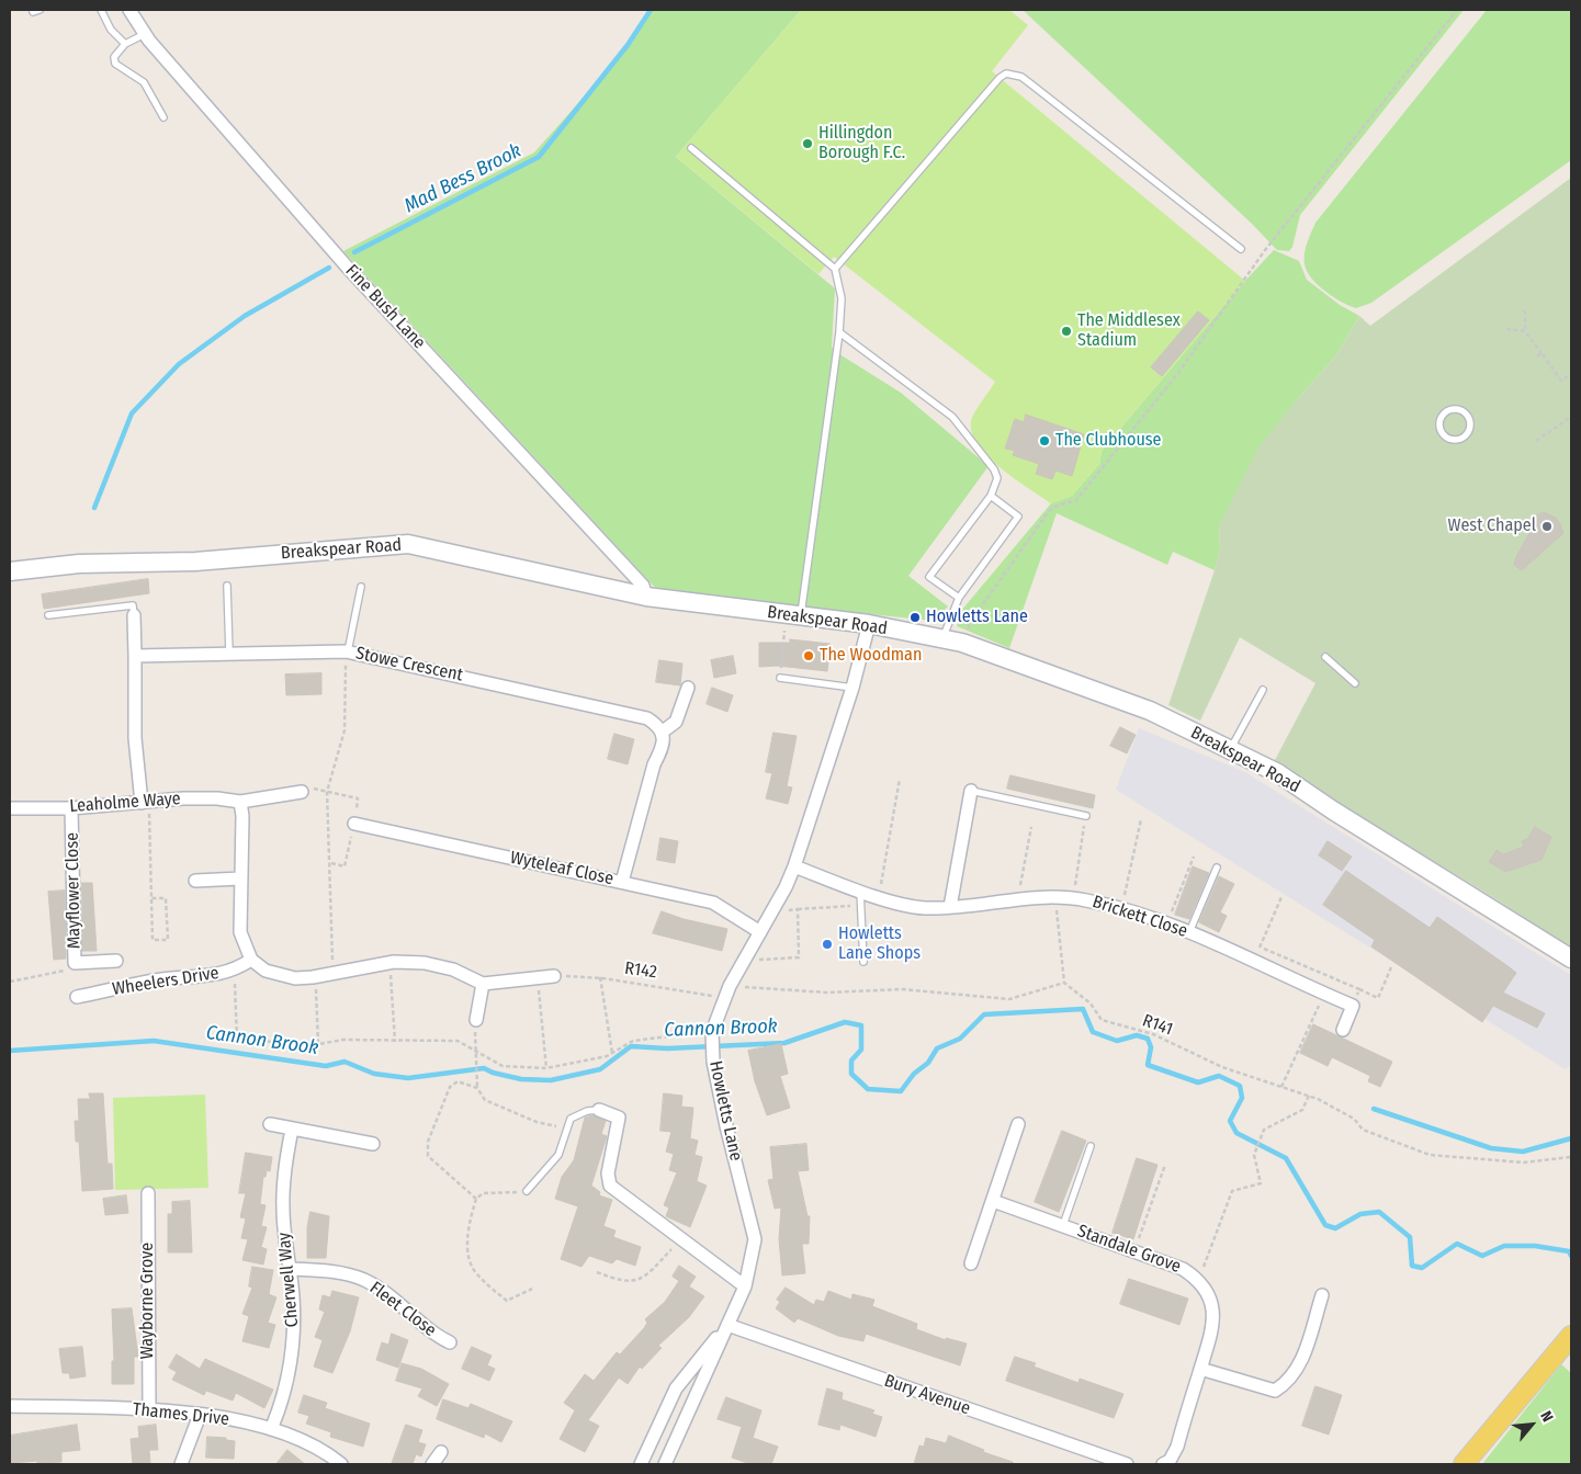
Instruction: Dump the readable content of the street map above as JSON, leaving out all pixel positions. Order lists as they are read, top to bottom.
{
  "streets": {
    "street": [
      "Fine Bush Lane",
      "Breakspear Road",
      "Stowe Crescent",
      "Leaholme Waye",
      "Wyteleaf Close",
      "Mayflower Close",
      "Brickett Close",
      "Wheelers Drive",
      "Howletts Lane",
      "Standale Grove",
      "Cherwell Way",
      "Wayborne Grove",
      "Fleet Close",
      "Bury Avenue",
      "Thames Drive"
    ],
    "path": ["R142", "R141"]
  },
  "crossings": [
    ["Fine Bush Lane", "Breakspear Road"],
    ["Breakspear Road", "Howletts Lane"],
    ["Leaholme Waye", "Mayflower Close"],
    ["Wyteleaf Close", "Howletts Lane"],
    ["Brickett Close", "Howletts Lane"],
    ["R142", "Howletts Lane"],
    ["Howletts Lane", "Bury Avenue"],
    ["Cherwell Way", "Fleet Close"],
    ["Cherwell Way", "Thames Drive"],
    ["Wayborne Grove", "Thames Drive"]
  ],
  "water": ["Mad Bess Brook", "Cannon Brook"],
  "places": [
    "Hillingdon Borough F.C.",
    "The Middlesex Stadium",
    "The Clubhouse",
    "West Chapel",
    "Howletts Lane",
    "The Woodman",
    "Howletts Lane Shops"
  ],
  "north": "top right"
}
